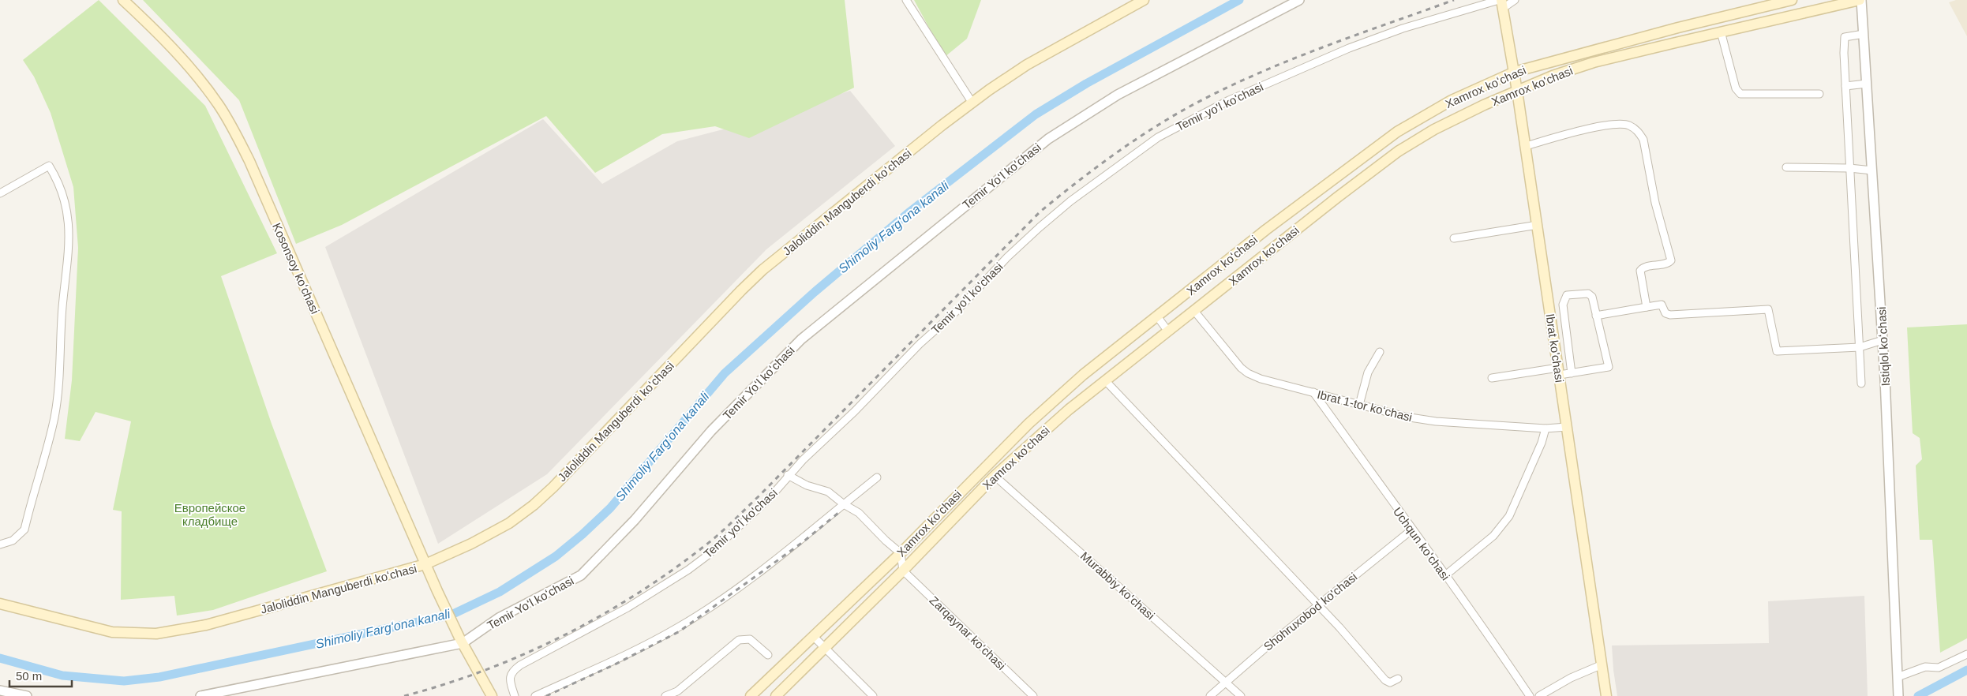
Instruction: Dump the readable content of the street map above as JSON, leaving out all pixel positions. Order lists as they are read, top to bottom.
{
  "streets": {
    "main road": [
      "Xamrox ko'chasi",
      "Xamrox koʻchasi",
      "Jaloliddin Manguberdi koʻchasi",
      "Kosonsoy koʻchasi",
      "Ibrat ko'chasi"
    ],
    "street": [
      "Temir yo'l ko'chasi",
      "Temir Yoʻl koʻchasi",
      "Istiqlol koʻchasi",
      "Ibrat 1-tor koʻchasi",
      "Uchqun koʻchasi",
      "Murabbiy ko‘chasi",
      "Shohruxobod ko'chasi",
      "Zarqaynar ko‘chasi"
    ]
  },
  "crossings": [
    ["Xamrox ko'chasi", "Istiqlol koʻchasi"],
    ["Xamrox ko'chasi", "Ibrat ko'chasi"],
    ["Xamrox ko'chasi", "Ibrat 1-tor koʻchasi"],
    ["Xamrox ko'chasi", "Murabbiy ko‘chasi"],
    ["Xamrox ko'chasi", "Zarqaynar ko‘chasi"],
    ["Xamrox koʻchasi", "Ibrat ko'chasi"],
    ["Temir yo'l ko'chasi", "Ibrat ko'chasi"],
    ["Temir Yoʻl koʻchasi", "Kosonsoy koʻchasi"],
    ["Jaloliddin Manguberdi koʻchasi", "Kosonsoy koʻchasi"],
    ["Ibrat ko'chasi", "Ibrat 1-tor koʻchasi"],
    ["Ibrat 1-tor koʻchasi", "Uchqun koʻchasi"],
    ["Uchqun koʻchasi", "Shohruxobod ko'chasi"],
    ["Murabbiy ko‘chasi", "Shohruxobod ko'chasi"]
  ],
  "water": ["Shimoliy Fargʻona kanali"],
  "parks": ["Европейское кладбище"],
  "scale_bar": "50 m"
}
